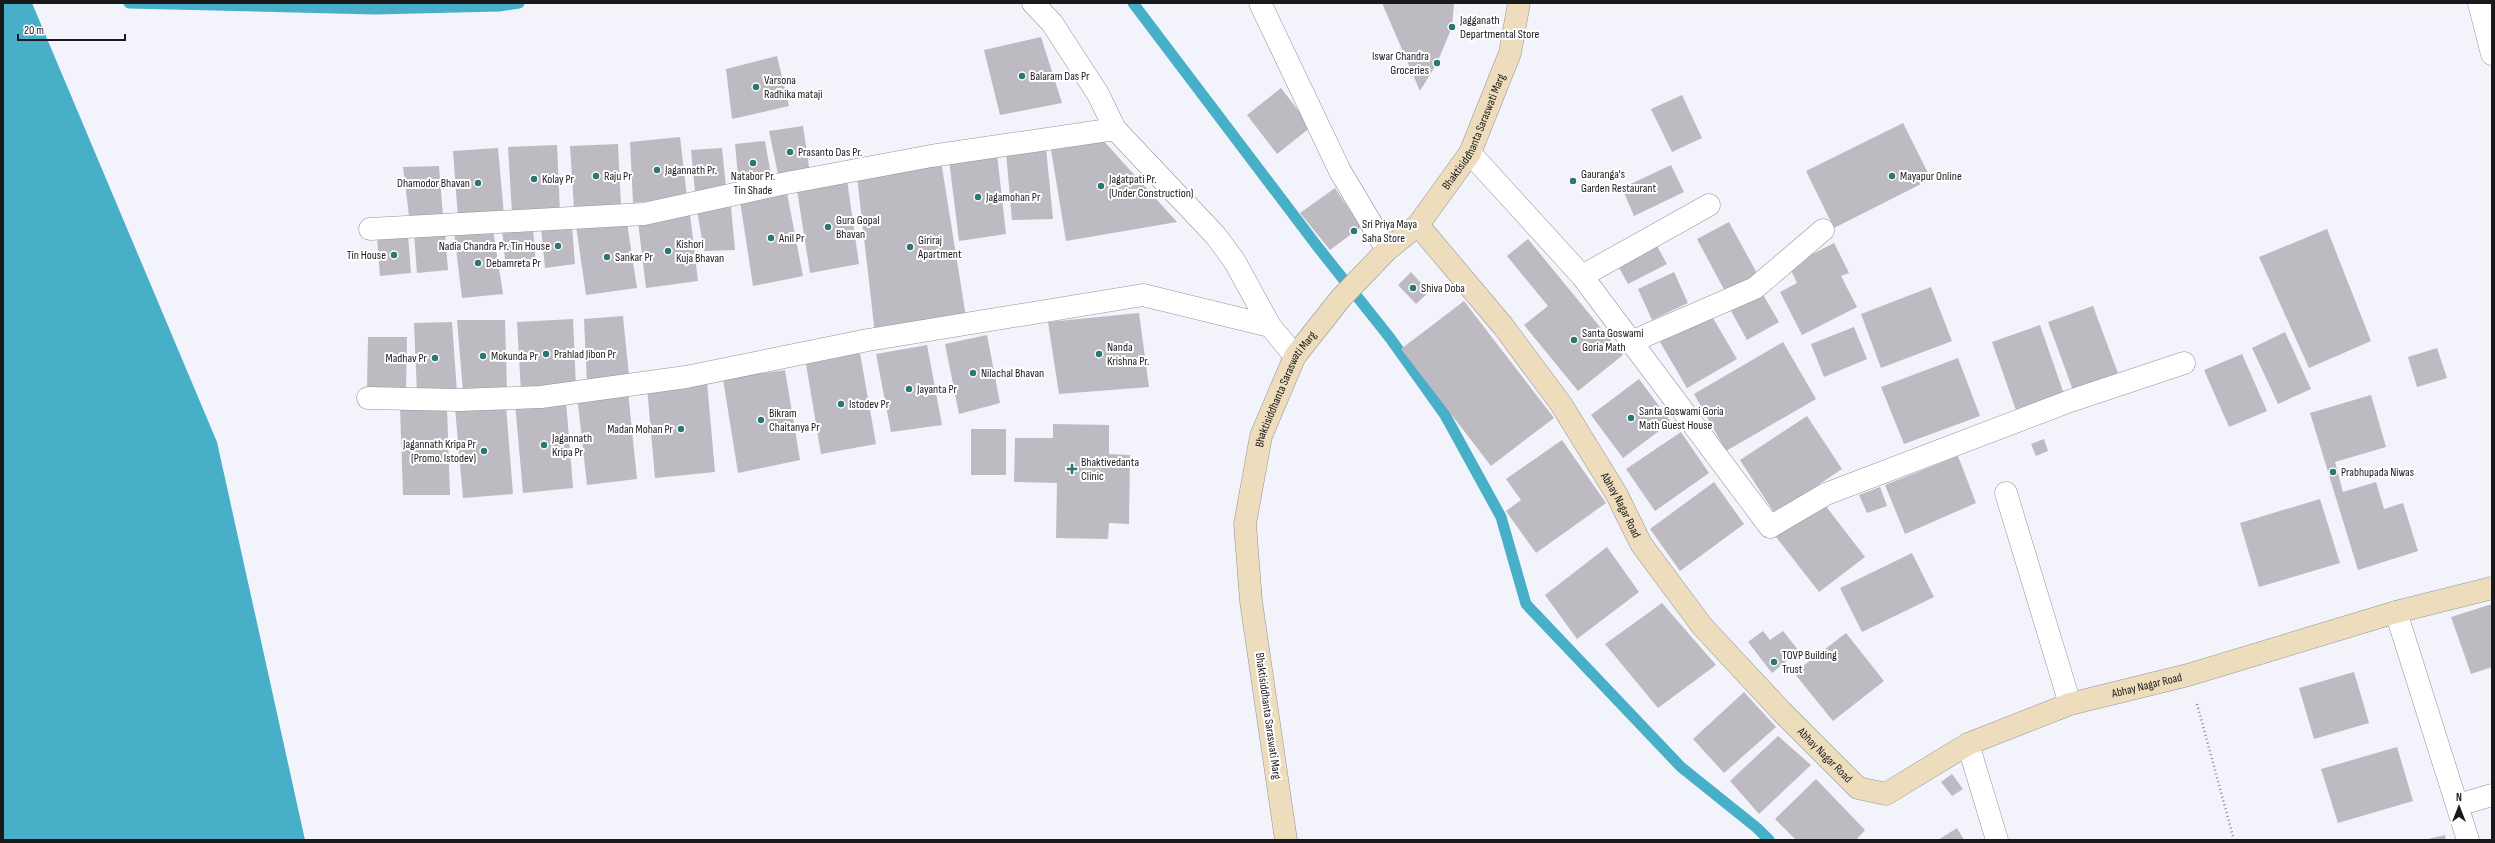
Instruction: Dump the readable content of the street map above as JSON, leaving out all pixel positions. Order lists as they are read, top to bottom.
{
  "streets": {
    "street": ["Bhaktisiddhanta Saraswati Marg", "Abhay Nagar Road"]
  },
  "crossings": [
    ["Bhaktisiddhanta Saraswati Marg", "Abhay Nagar Road"]
  ],
  "places": {
    "other": [
      "Jagganath Departmental Store",
      "Iswar Chandra Groceries",
      "Balaram Das Pr",
      "Varsona Radhika mataji",
      "Prasanto Das Pr.",
      "Natabor Pr. Tin Shade",
      "Jagannath Pr.",
      "Raju Pr",
      "Mayapur Online",
      "Kolay Pr",
      "Gauranga's Garden Restaurant",
      "Dhamodor Bhavan",
      "Jagatpati Pr. (Under Construction)",
      "Jagamohan Pr",
      "Gura Gopal Bhavan",
      "Sri Priya Maya Saha Store",
      "Anil Pr",
      "Nadia Chandra Pr. Tin House",
      "Giriraj Apartment",
      "Kishori Kuja Bhavan",
      "Tin House",
      "Sankar Pr",
      "Debamreta Pr",
      "Shiva Doba",
      "Santa Goswami Goria Math",
      "Prahlad Jibon Pr",
      "Nanda Krishna Pr.",
      "Mokunda Pr",
      "Madhav Pr",
      "Nilachal Bhavan",
      "Jayanta Pr",
      "Istodev Pr",
      "Santa Goswami Goria Math Guest House",
      "Bikram Chaitanya Pr",
      "Madan Mohan Pr",
      "Jagannath Kripa Pr",
      "Jagannath Kripa Pr (Promo. Istodev)",
      "Prabhupada Niwas",
      "TOVP Building Trust"
    ],
    "health": ["Bhaktivedanta Clinic"]
  },
  "scale_bar": "20 m",
  "north": "top"
}
